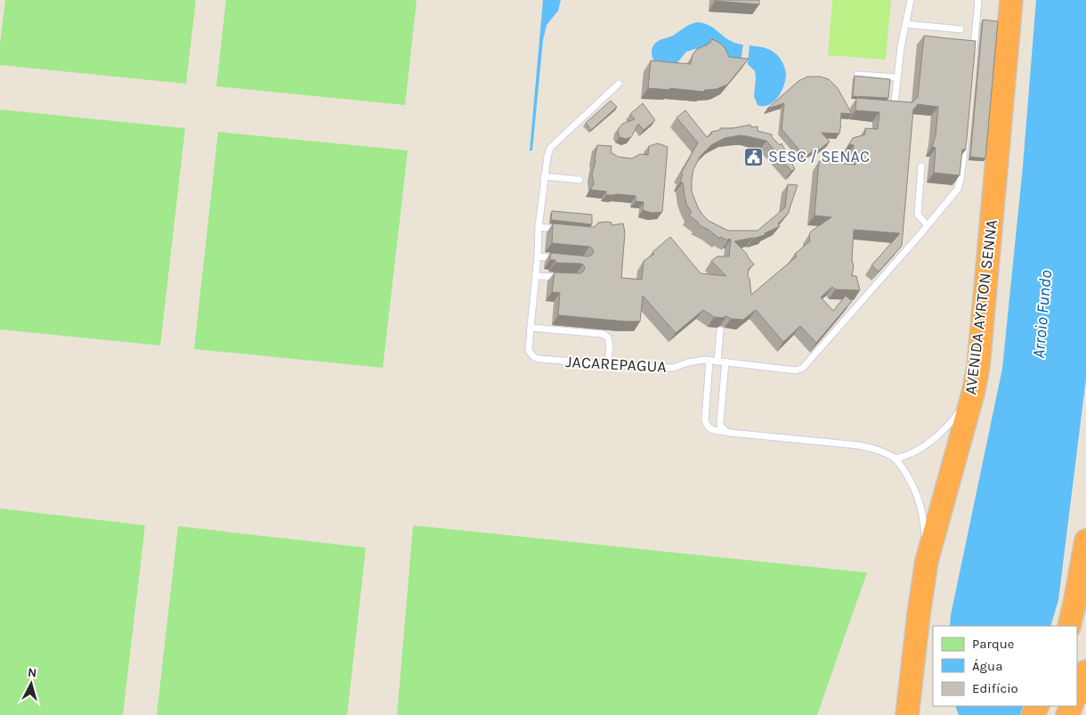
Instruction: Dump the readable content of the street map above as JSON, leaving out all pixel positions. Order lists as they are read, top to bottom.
{
  "streets": {
    "highway": ["AVENIDA AYRTON SENNA"],
    "lane": ["JACAREPAGUA"]
  },
  "water": ["Arroio Fundo"],
  "places": {
    "public building": ["SESC / SENAC"]
  },
  "legend": ["Parque", "Água", "Edifício"],
  "north": "top"
}
